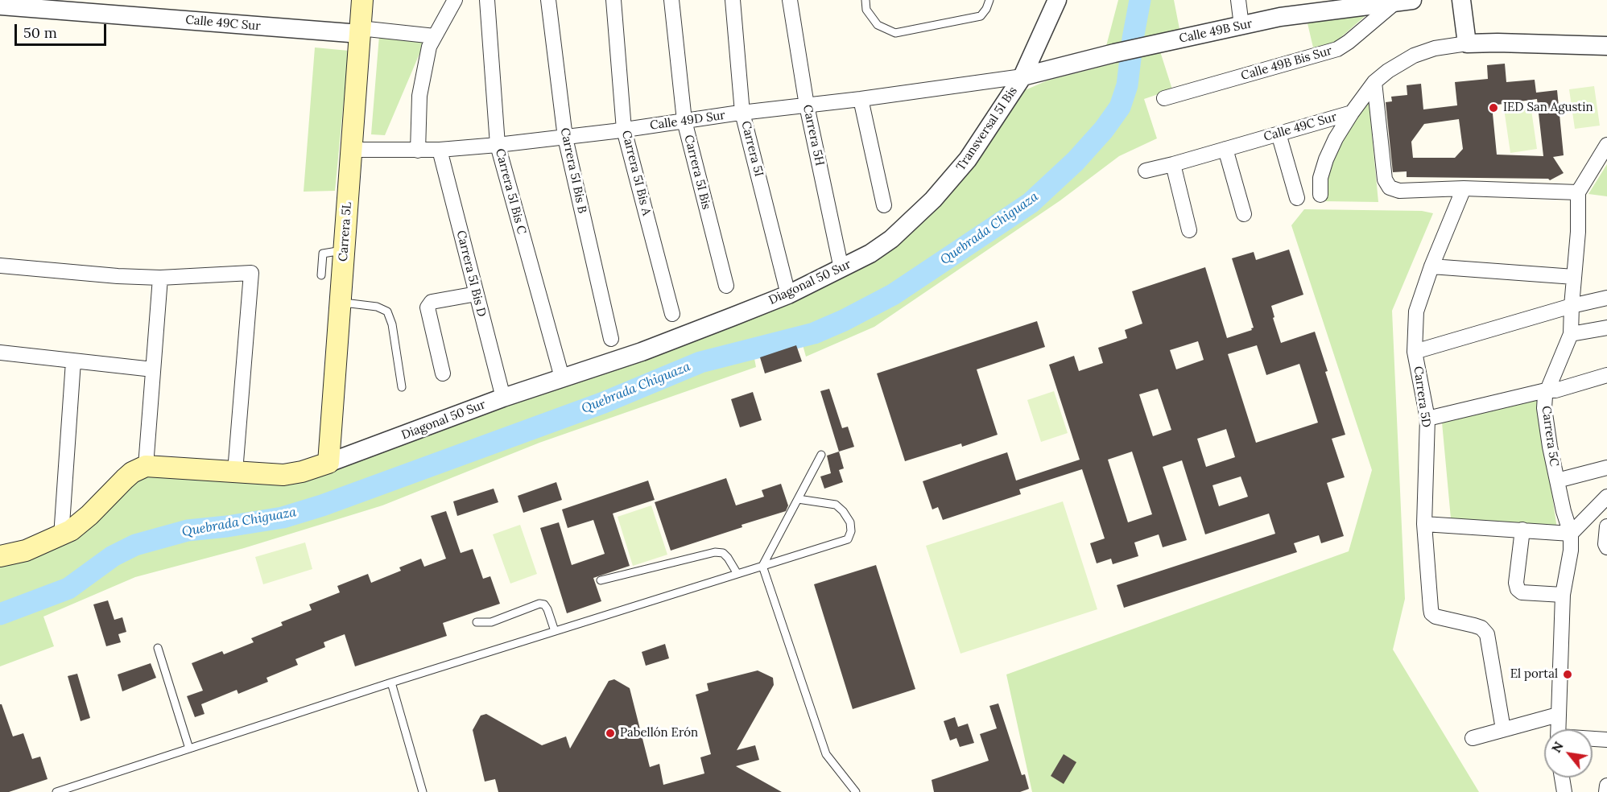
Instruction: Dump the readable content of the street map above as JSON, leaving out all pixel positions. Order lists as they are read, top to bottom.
{
  "streets": {
    "main road": ["Carrera 5L", "Diagonal 50 Sur"],
    "street": [
      "Calle 49C Sur",
      "Calle 49B Sur",
      "Calle 49B Bis Sur",
      "Calle 49D Sur",
      "Transversal 5I Bis",
      "Carrera 5H",
      "Carrera 5I",
      "Carrera 5I Bis B",
      "Carrera 5I Bis",
      "Carrera 5I Bis A",
      "Carrera 5I Bis C",
      "Carrera 5I Bis D",
      "Carrera 5D",
      "Carrera 5C"
    ]
  },
  "crossings": [
    ["Calle 49C Sur", "Carrera 5L"],
    ["Calle 49B Sur", "Calle 49B Bis Sur"],
    ["Calle 49B Sur", "Calle 49D Sur"],
    ["Calle 49B Sur", "Transversal 5I Bis"],
    ["Calle 49D Sur", "Transversal 5I Bis"],
    ["Calle 49D Sur", "Carrera 5H"],
    ["Calle 49D Sur", "Carrera 5I"],
    ["Calle 49D Sur", "Carrera 5I Bis B"],
    ["Calle 49D Sur", "Carrera 5I Bis"],
    ["Calle 49D Sur", "Carrera 5I Bis A"],
    ["Calle 49D Sur", "Carrera 5I Bis C"],
    ["Calle 49D Sur", "Carrera 5L"],
    ["Calle 49D Sur", "Carrera 5I Bis D"],
    ["Transversal 5I Bis", "Diagonal 50 Sur"],
    ["Carrera 5H", "Diagonal 50 Sur"],
    ["Carrera 5I", "Diagonal 50 Sur"],
    ["Carrera 5I Bis C", "Diagonal 50 Sur"],
    ["Carrera 5L", "Diagonal 50 Sur"],
    ["Carrera 5I Bis D", "Diagonal 50 Sur"]
  ],
  "water": ["Quebrada Chiguaza"],
  "places": ["IED San Agustin", "El portal", "Pabellón Erón"],
  "scale_bar": "50 m",
  "north": "top left"
}
